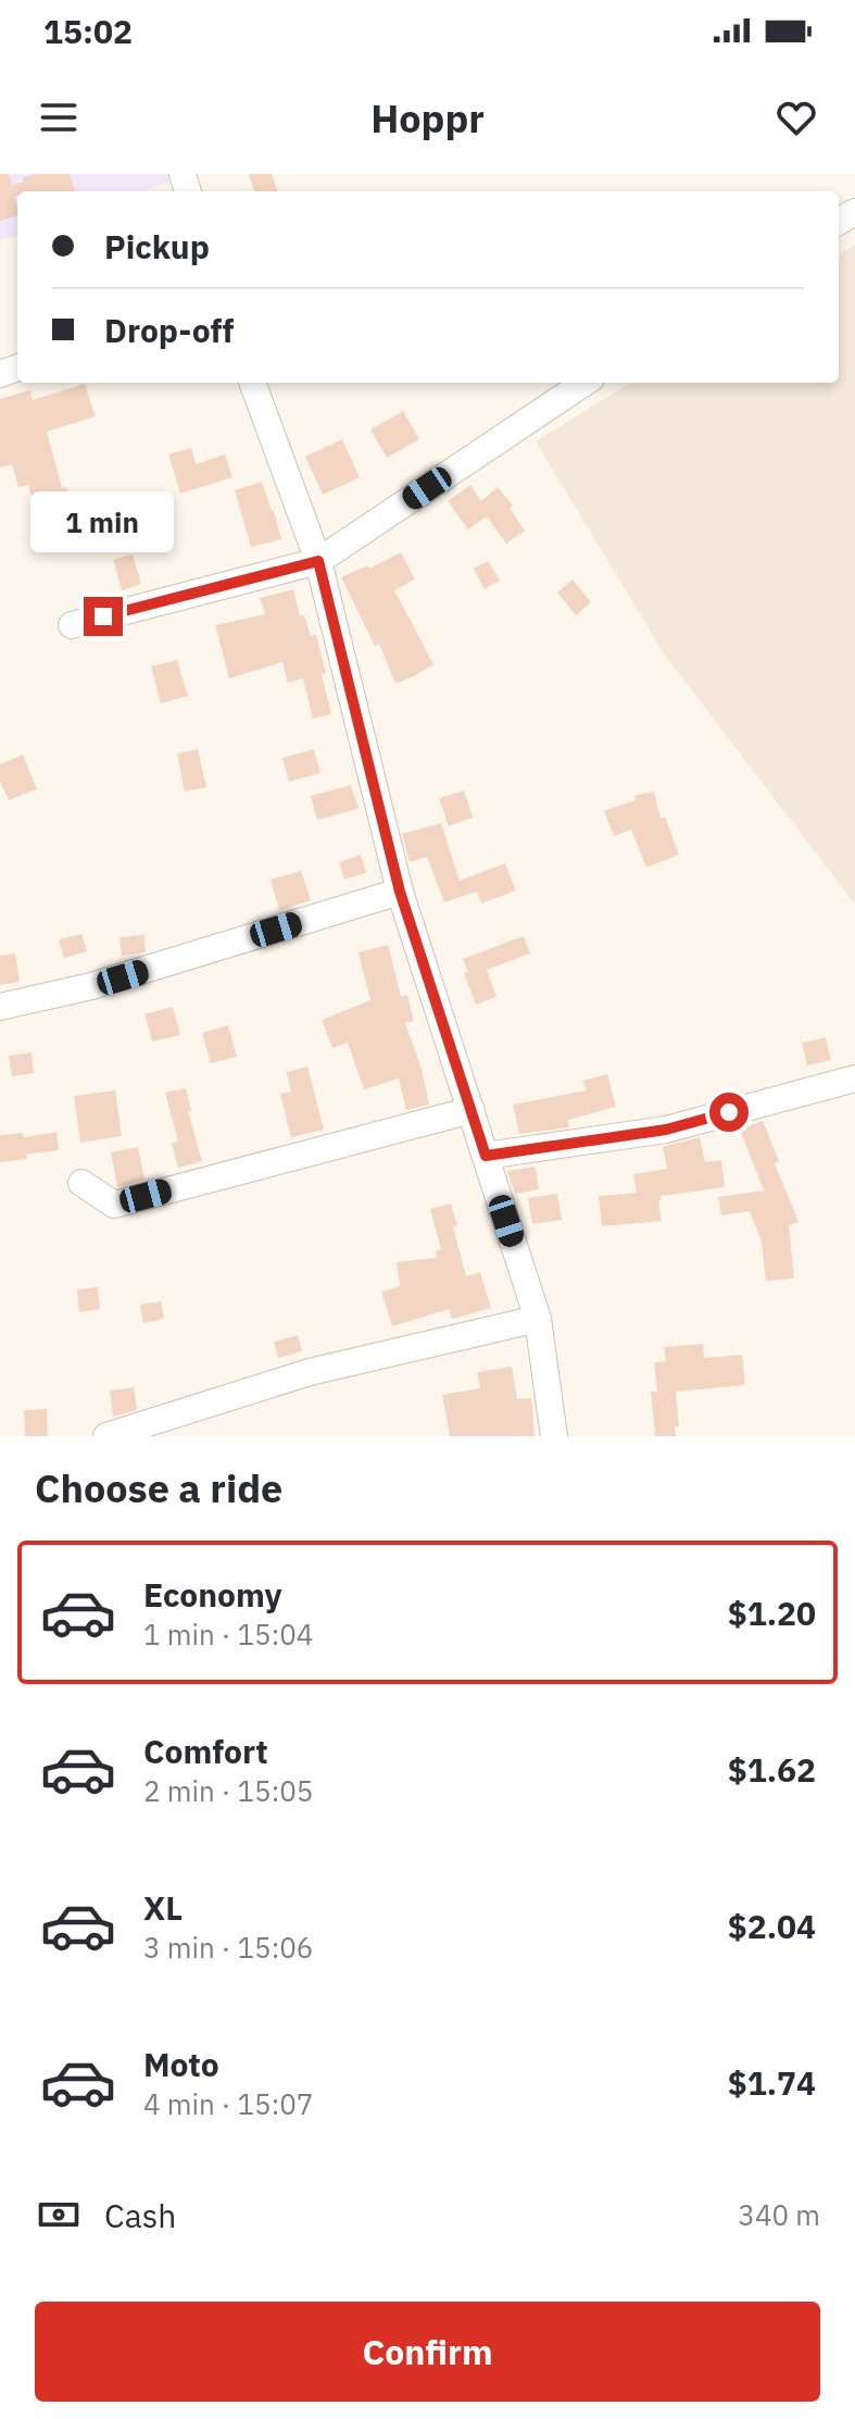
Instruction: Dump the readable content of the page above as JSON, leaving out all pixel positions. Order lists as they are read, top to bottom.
{
  "page": {
    "status": "15:02",
    "header": "Hoppr",
    "banner": ["Pickup", "Drop-off"],
    "bubble": "1 min",
    "heading": "Choose a ride",
    "list": [
      {
        "name": "Economy",
        "note": "1 min · 15:04",
        "value": "$1.20"
      },
      {
        "name": "Comfort",
        "note": "2 min · 15:05",
        "value": "$1.62"
      },
      {
        "name": "XL",
        "note": "3 min · 15:06",
        "value": "$2.04"
      },
      {
        "name": "Moto",
        "note": "4 min · 15:07",
        "value": "$1.74"
      }
    ],
    "pay": ["Cash", "340 m"],
    "buttons": "Confirm"
  }
}
